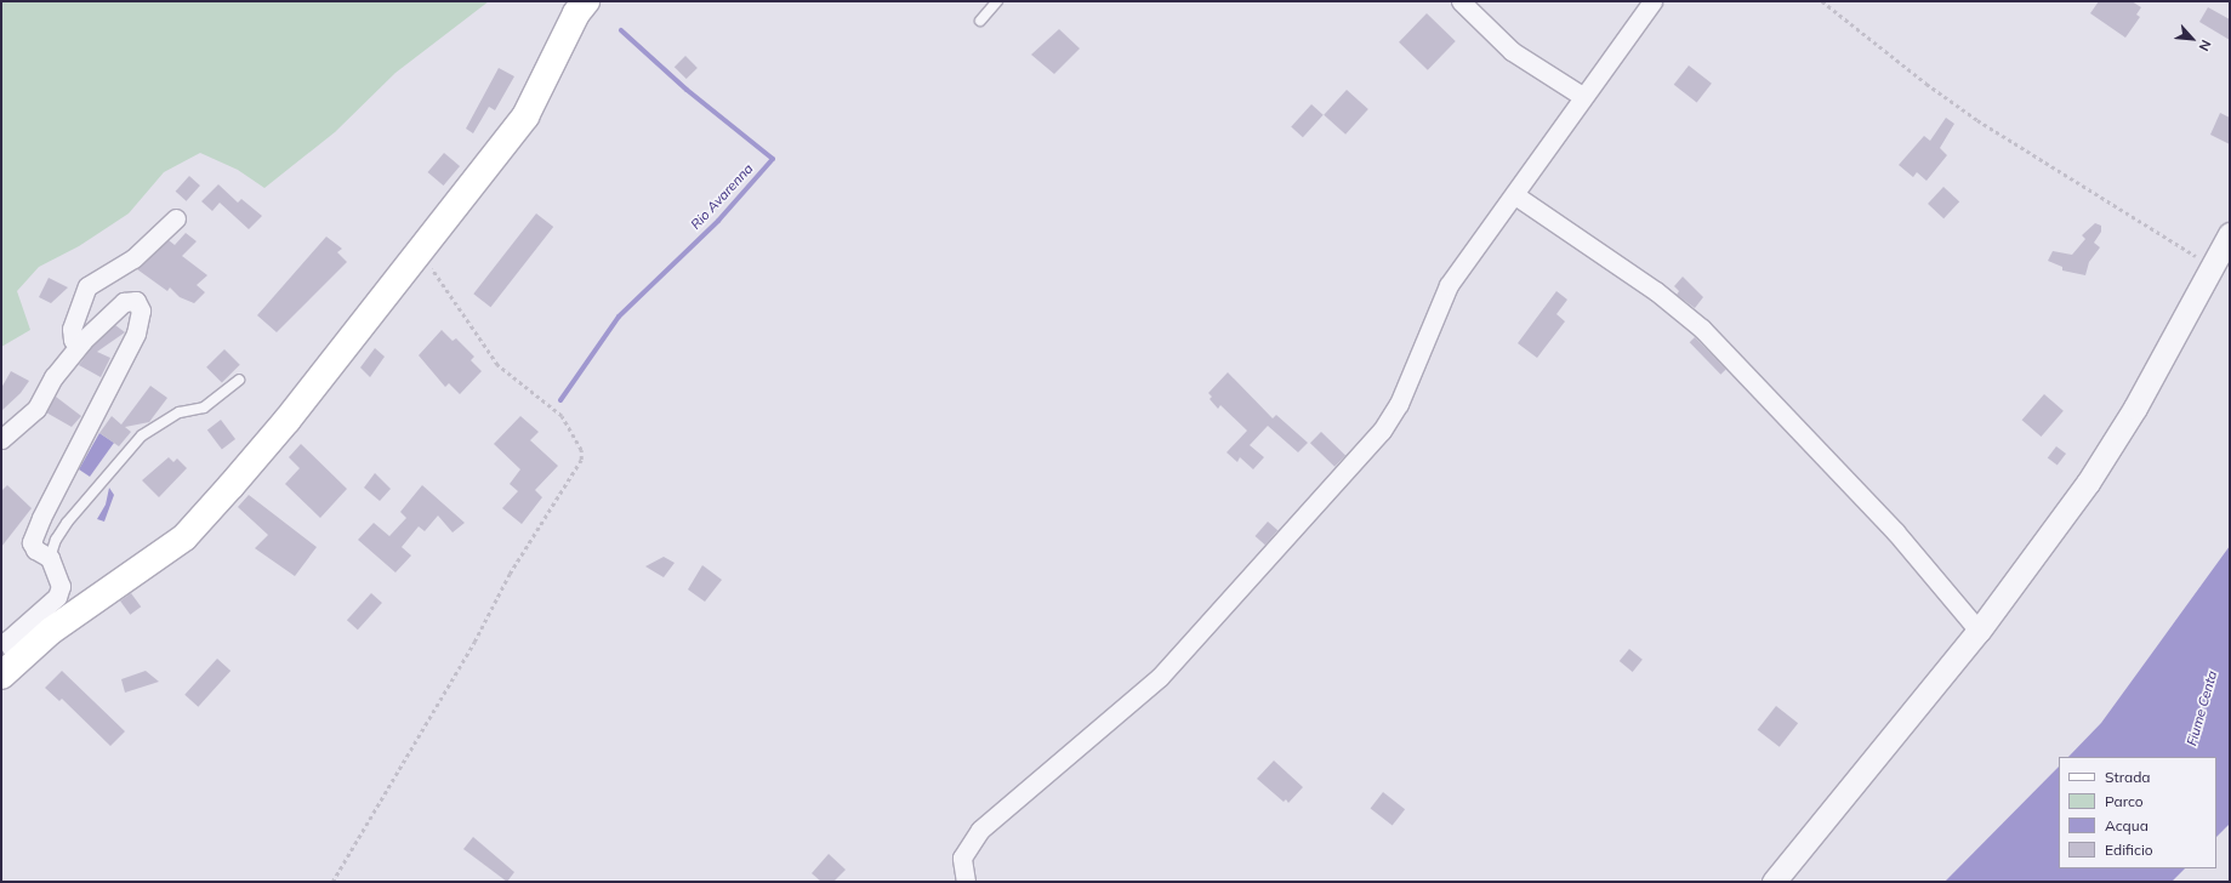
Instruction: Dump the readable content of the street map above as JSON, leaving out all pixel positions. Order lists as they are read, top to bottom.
{
  "water": ["Rio Avarenna", "Fiume Centa"],
  "legend": [
    "Strada",
    "Parco",
    "Acqua",
    "Edificio"
  ],
  "north": "bottom right"
}
